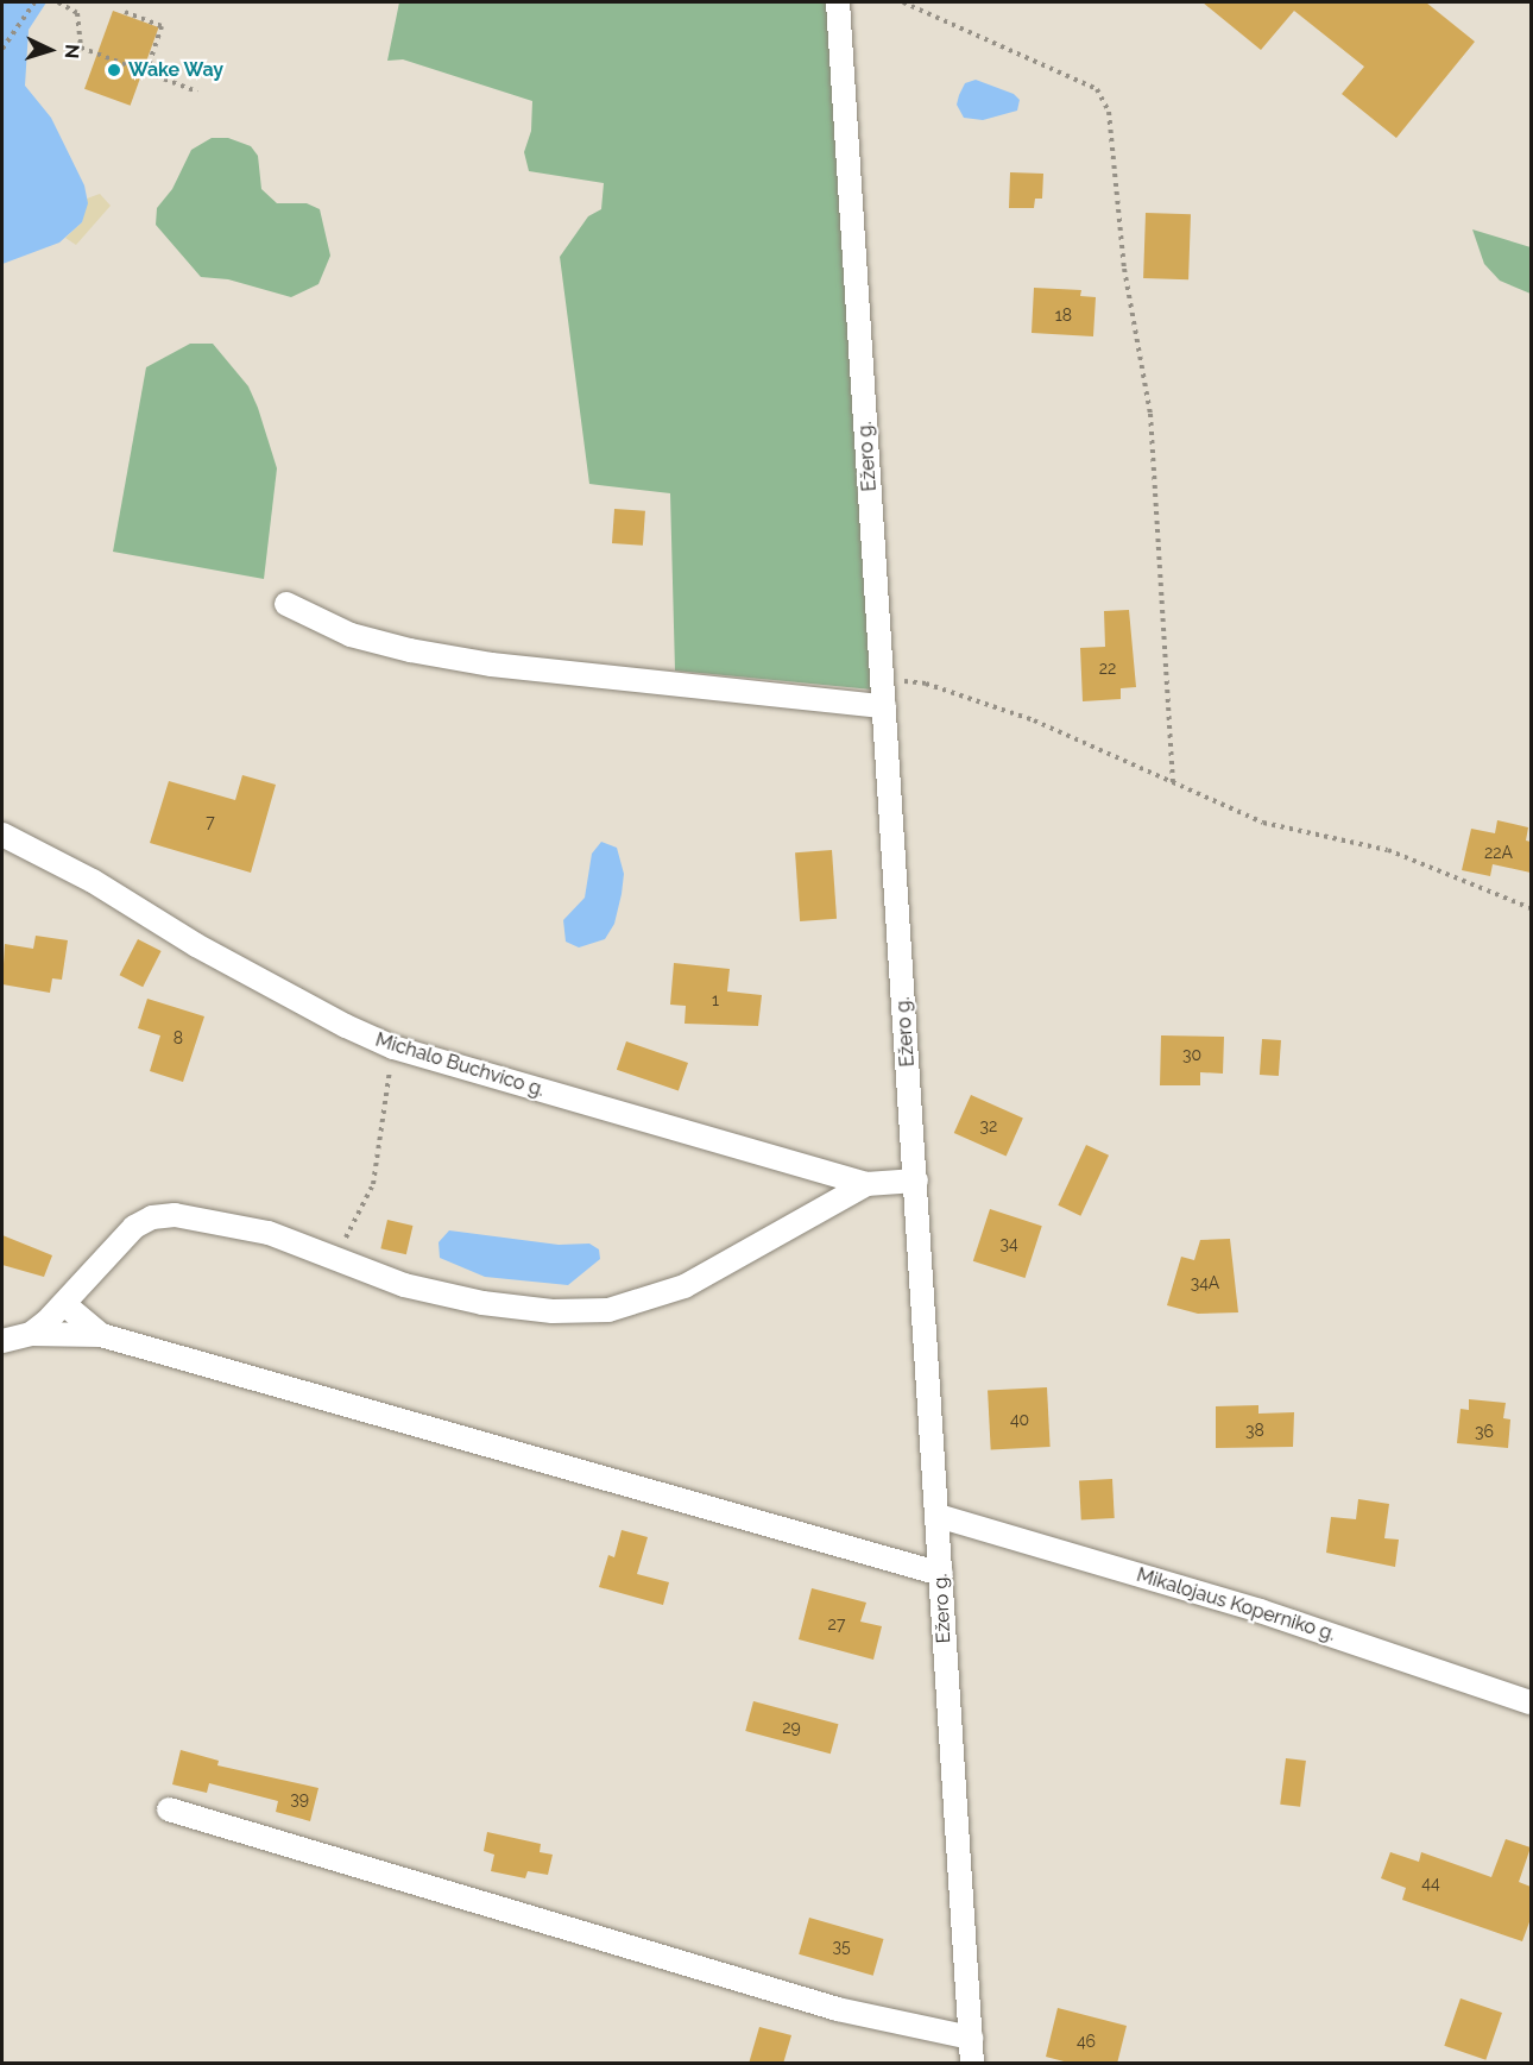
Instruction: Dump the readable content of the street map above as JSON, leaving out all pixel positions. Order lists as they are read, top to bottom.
{
  "streets": {
    "street": ["Ežero g.", "Michalo Buchvico g.", "Mikalojaus Koperniko g."]
  },
  "crossings": [
    ["Ežero g.", "Michalo Buchvico g."],
    ["Ežero g.", "Mikalojaus Koperniko g."]
  ],
  "places": ["Wake Way"],
  "house_numbers": [
    "18",
    "22",
    "7",
    "22A",
    "1",
    "8",
    "30",
    "32",
    "34",
    "34A",
    "40",
    "38",
    "36",
    "27",
    "29",
    "39",
    "44",
    "35",
    "46"
  ],
  "north": "right"
}
